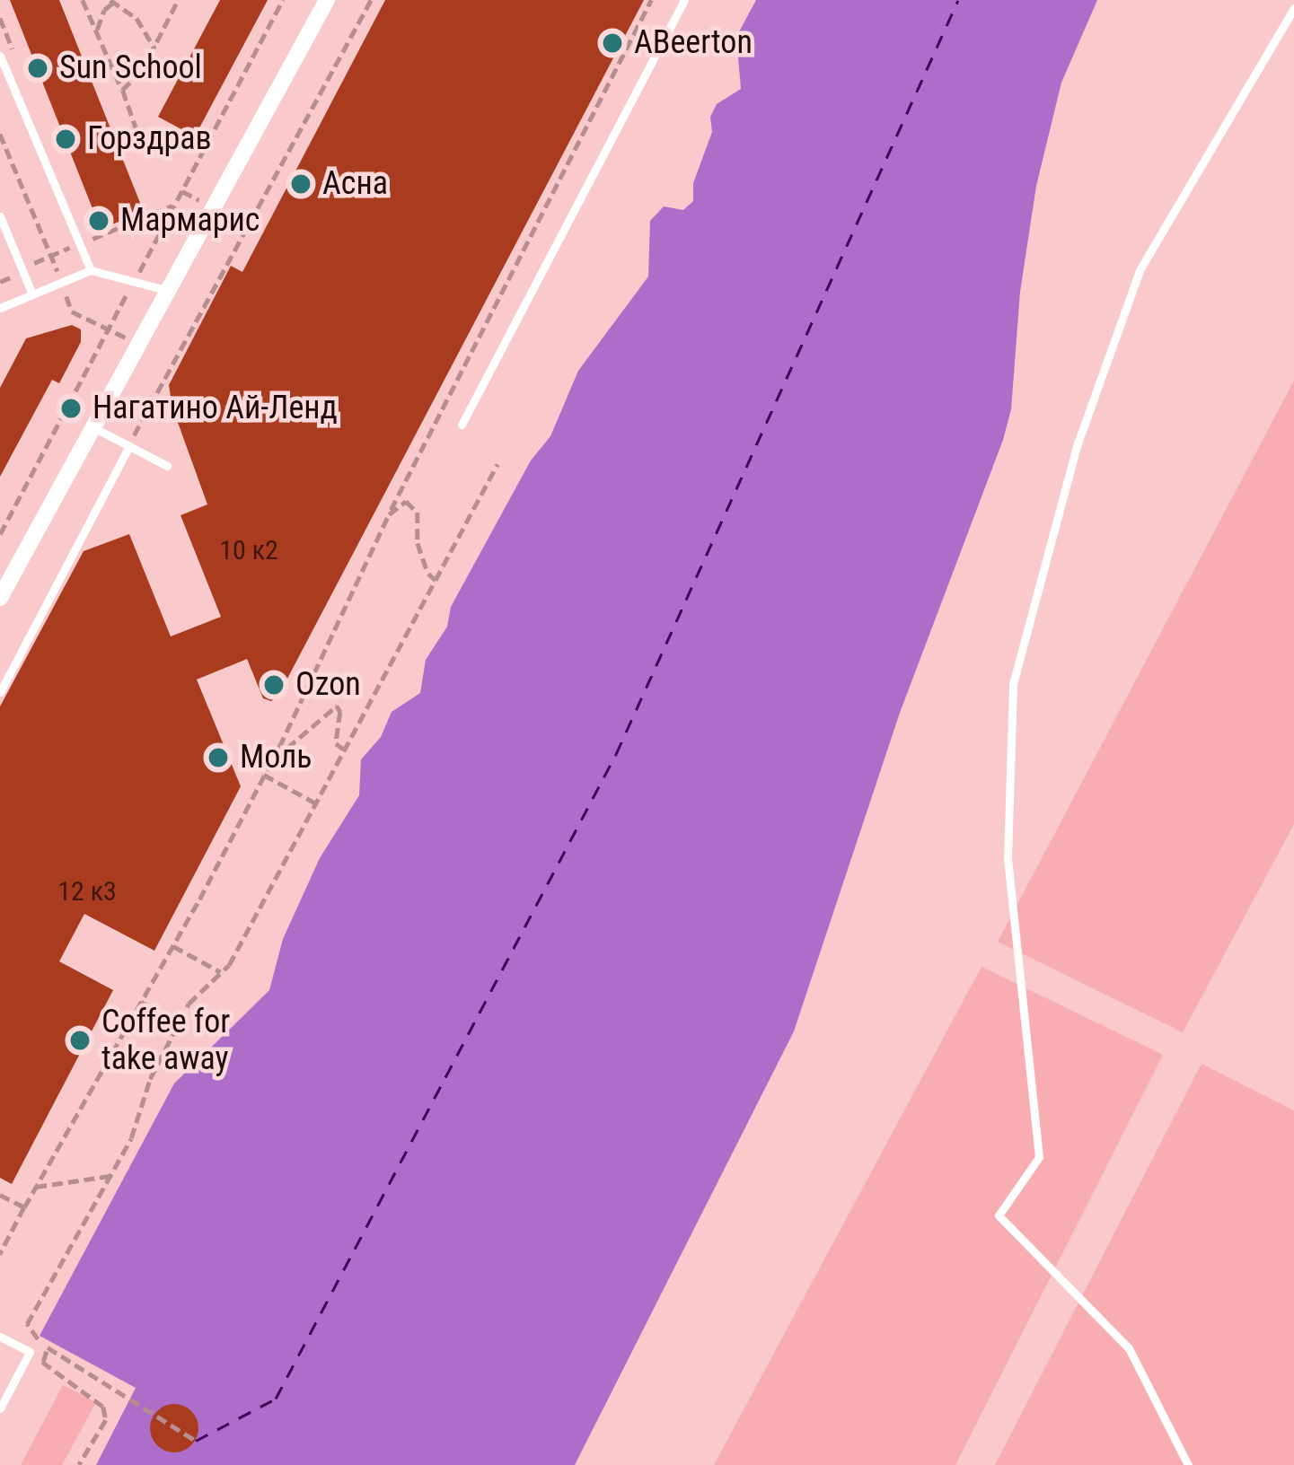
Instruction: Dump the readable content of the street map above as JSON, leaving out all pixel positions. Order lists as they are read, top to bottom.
{
  "places": [
    "ABeerton",
    "Sun School",
    "Горздрав",
    "Асна",
    "Мармарис",
    "Нагатино Ай-Ленд",
    "Ozon",
    "Моль",
    "Coffee for take away"
  ],
  "house_numbers": ["10 к2", "12 к3"]
}
